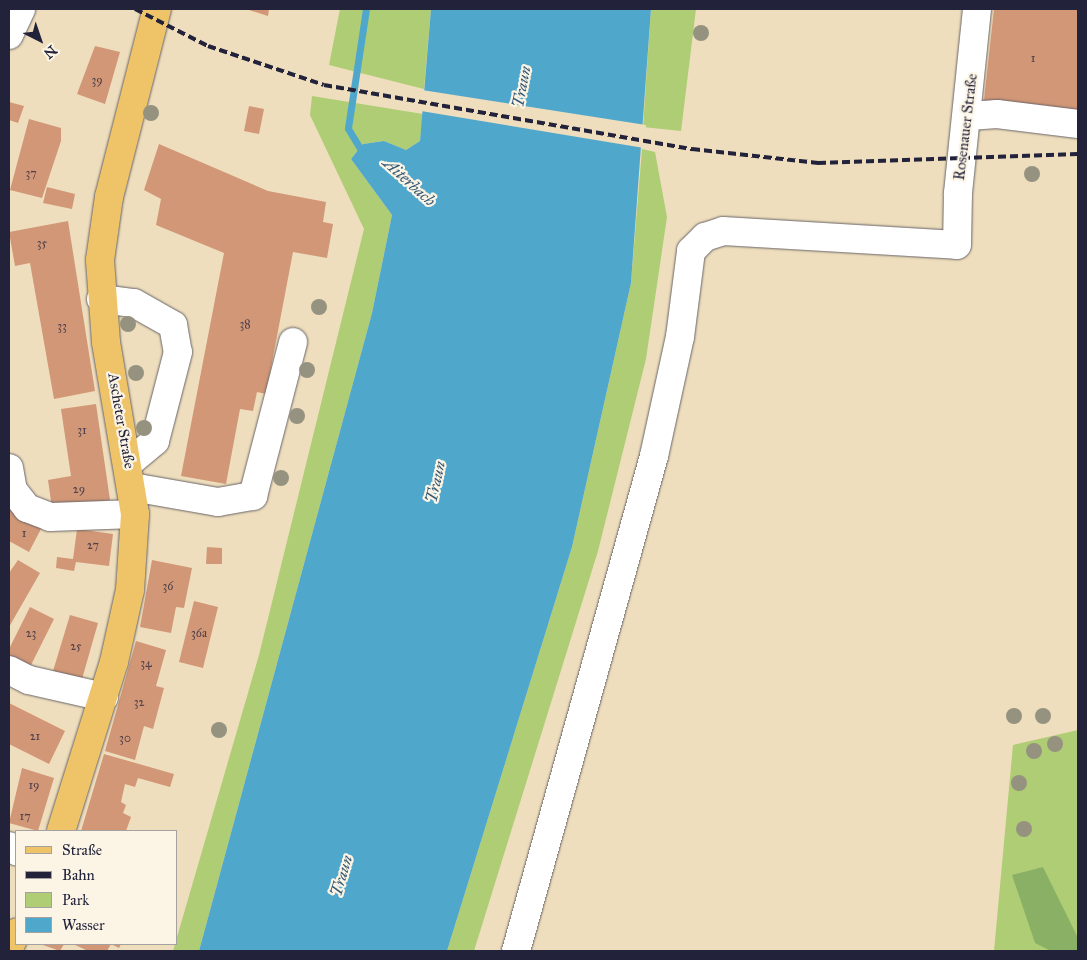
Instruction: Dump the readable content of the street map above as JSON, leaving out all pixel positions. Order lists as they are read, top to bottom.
{
  "streets": {
    "main road": ["Ascheter Straße"],
    "street": ["Rosenauer Straße"]
  },
  "water": ["Traun", "Aiterbach"],
  "house_numbers": [
    "1",
    "39",
    "37",
    "35",
    "38",
    "33",
    "31",
    "29",
    "1",
    "27",
    "36",
    "23",
    "36a",
    "25",
    "34",
    "32",
    "21",
    "30",
    "19",
    "17"
  ],
  "legend": [
    "Straße",
    "Bahn",
    "Park",
    "Wasser"
  ],
  "north": "bottom right"
}
